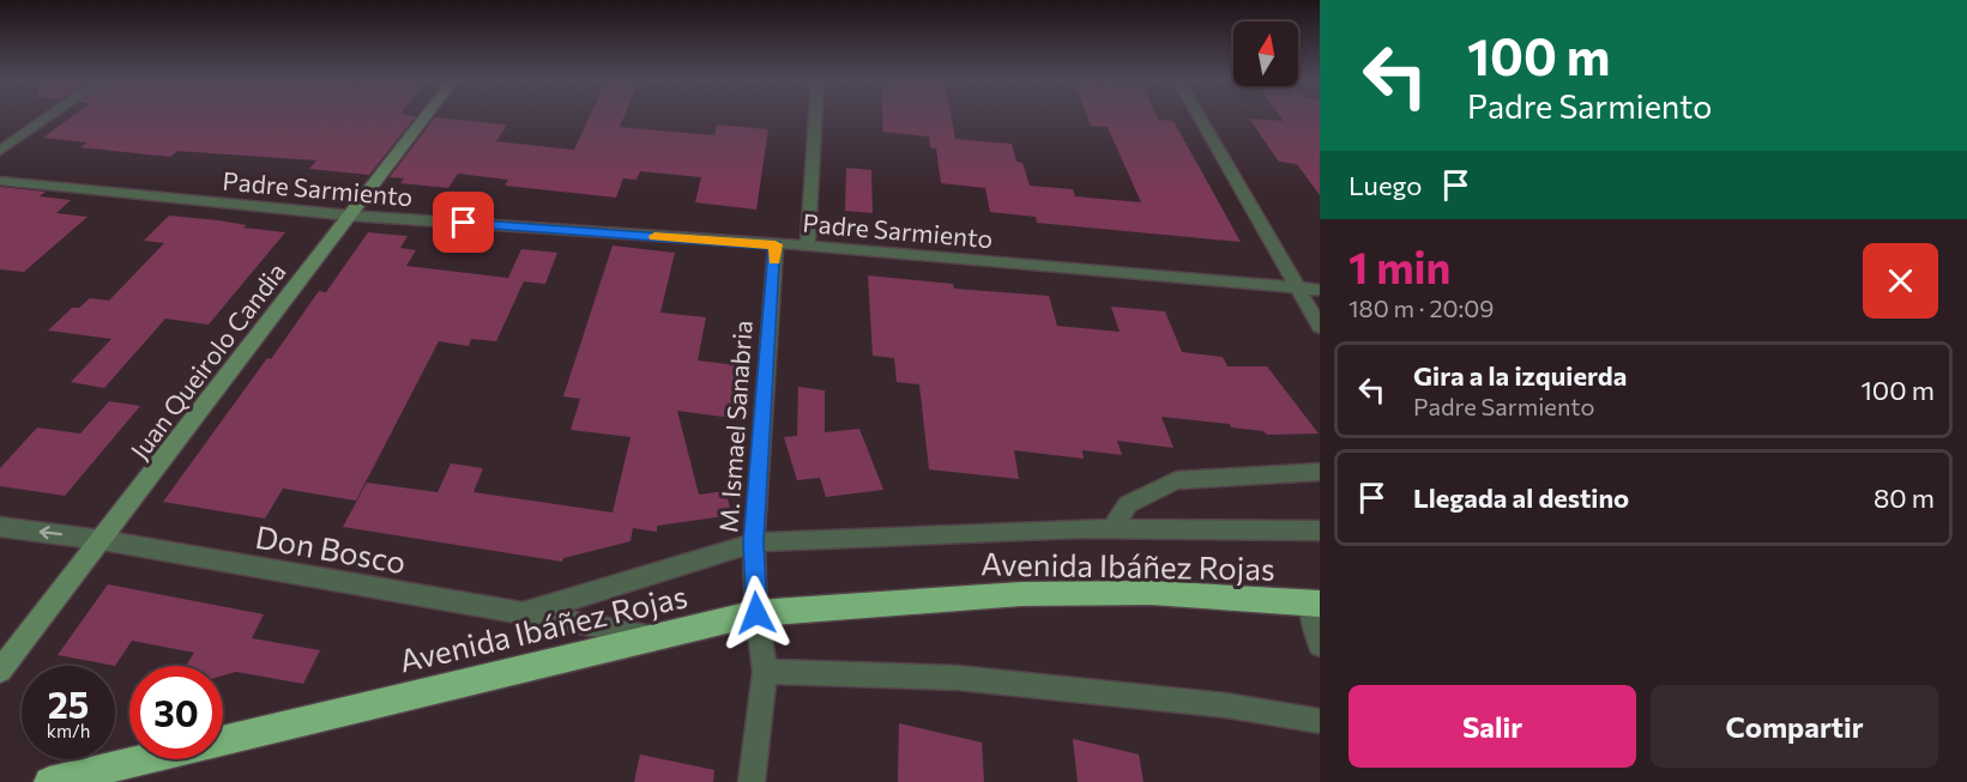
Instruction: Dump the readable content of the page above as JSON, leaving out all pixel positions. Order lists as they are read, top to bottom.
{
  "streets": {
    "highway": ["Avenida Ibáñez Rojas"],
    "street": [
      "Padre Sarmiento",
      "Juan Queirolo Candia",
      "M. Ismael Sanabria",
      "Don Bosco"
    ]
  },
  "crossings": [
    ["Padre Sarmiento", "Juan Queirolo Candia"],
    ["Padre Sarmiento", "M. Ismael Sanabria"],
    ["Juan Queirolo Candia", "Don Bosco"],
    ["M. Ismael Sanabria", "Avenida Ibáñez Rojas"],
    ["Don Bosco", "Avenida Ibáñez Rojas"]
  ],
  "north": "top",
  "page": {
    "turn": ["100 m", "Padre Sarmiento"],
    "then": "Luego",
    "heading": ["1 min", "180 m · 20:09"],
    "list": [
      {
        "name": "Gira a la izquierda",
        "note": "Padre Sarmiento",
        "value": "100 m"
      },
      {
        "name": "Llegada al destino",
        "value": "80 m"
      }
    ],
    "speed": "25 km/h",
    "limit": "30",
    "buttons": ["Salir", "Compartir"]
  }
}
